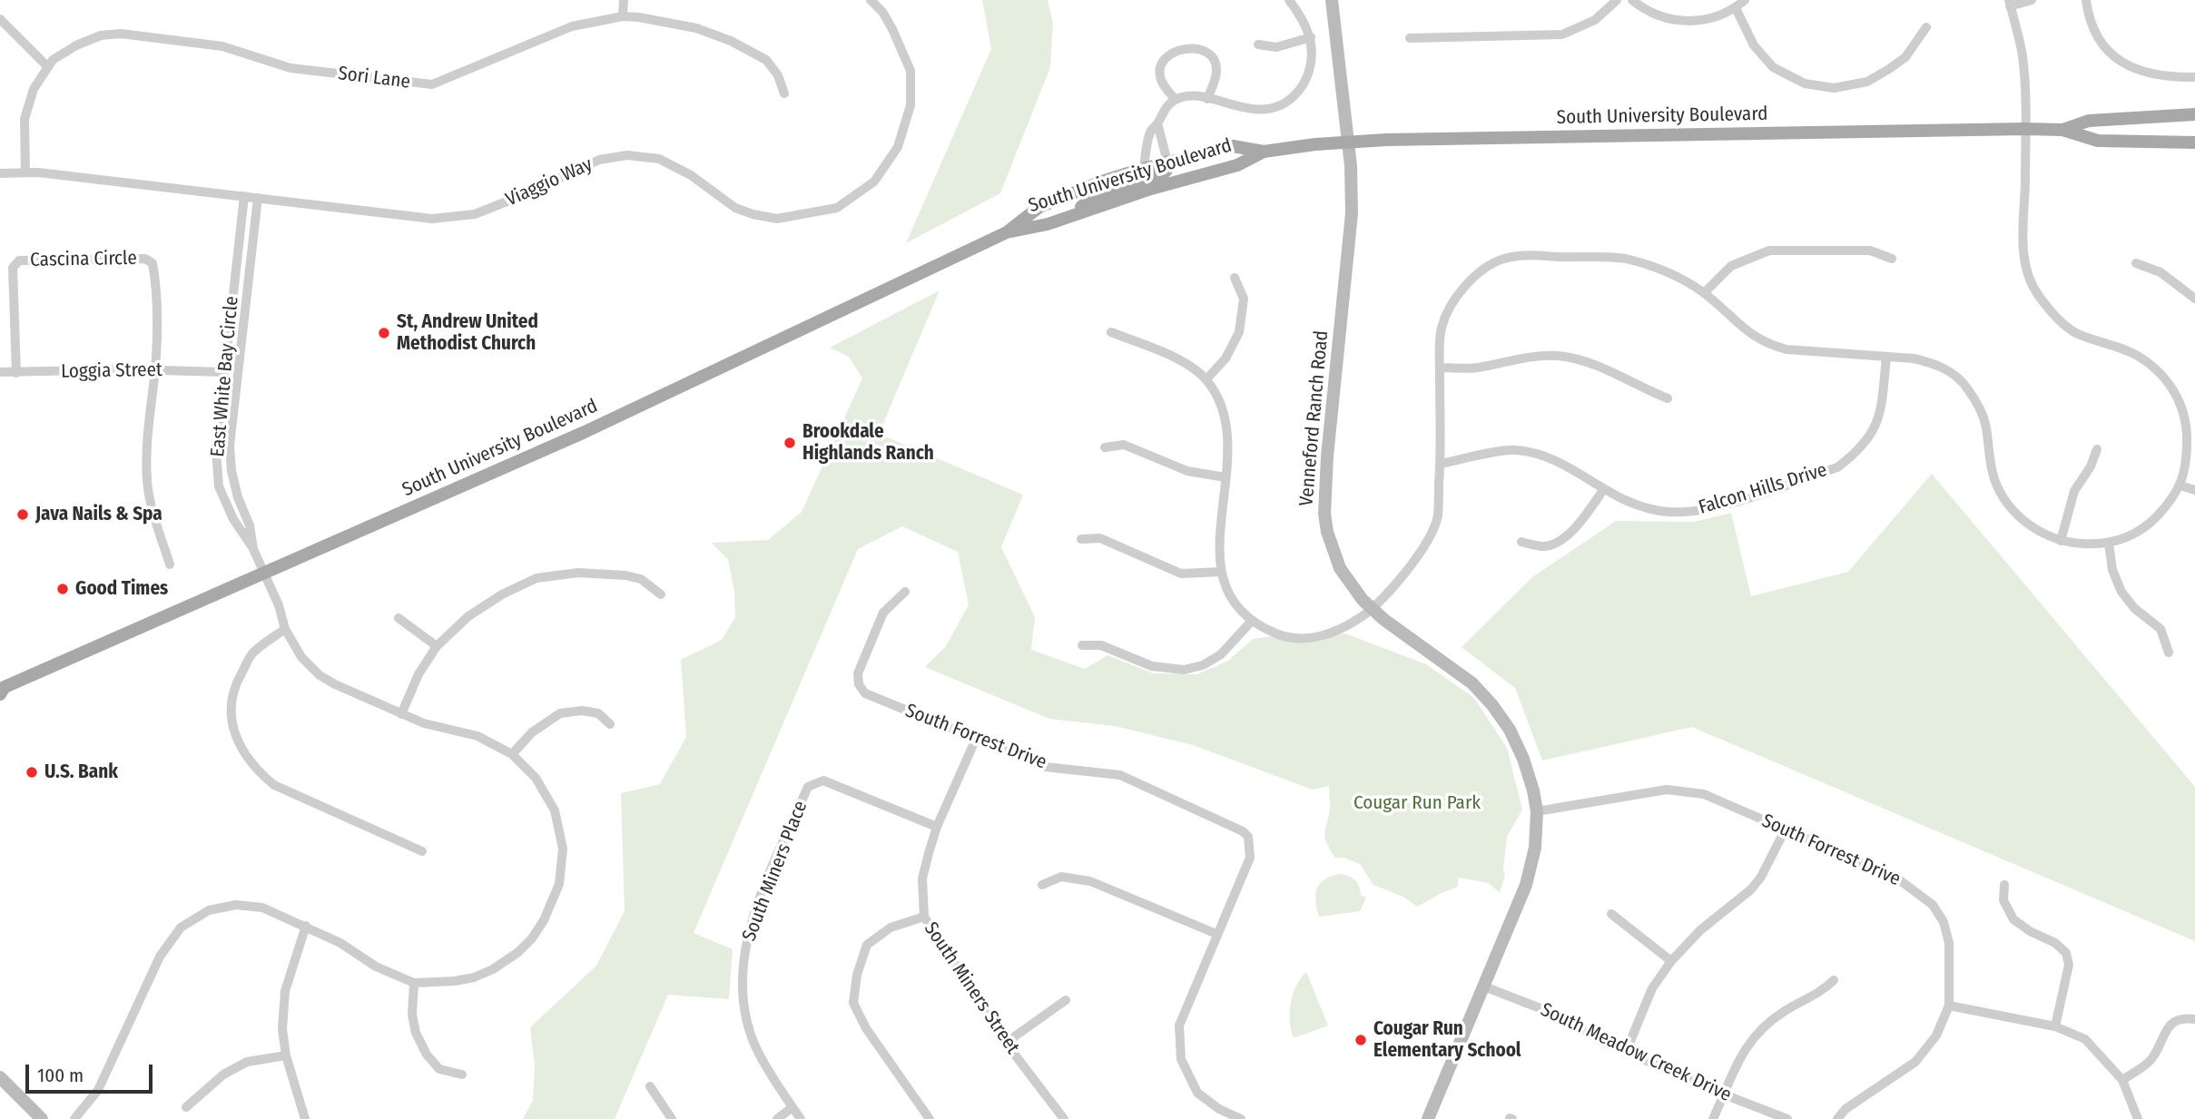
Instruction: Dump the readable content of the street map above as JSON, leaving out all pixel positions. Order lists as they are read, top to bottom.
{
  "streets": {
    "main road": ["South University Boulevard"],
    "street": [
      "Sori Lane",
      "Viaggio Way",
      "Cascina Circle",
      "Loggia Street",
      "East White Bay Circle",
      "Venneford Ranch Road",
      "Falcon Hills Drive",
      "South Forrest Drive",
      "South Miners Place",
      "South Miners Street",
      "South Meadow Creek Drive"
    ]
  },
  "crossings": [
    ["Sori Lane", "Viaggio Way"],
    ["South University Boulevard", "Venneford Ranch Road"],
    ["Viaggio Way", "East White Bay Circle"],
    ["Cascina Circle", "Loggia Street"],
    ["Loggia Street", "East White Bay Circle"],
    ["Venneford Ranch Road", "South Forrest Drive"],
    ["Venneford Ranch Road", "South Meadow Creek Drive"],
    ["South Forrest Drive", "South Miners Street"],
    ["South Miners Place", "South Miners Street"]
  ],
  "parks": ["Cougar Run Park"],
  "places": [
    "St, Andrew United Methodist Church",
    "Brookdale Highlands Ranch",
    "Java Nails & Spa",
    "Good Times",
    "U.S. Bank",
    "Cougar Run Elementary School"
  ],
  "scale_bar": "100 m"
}
